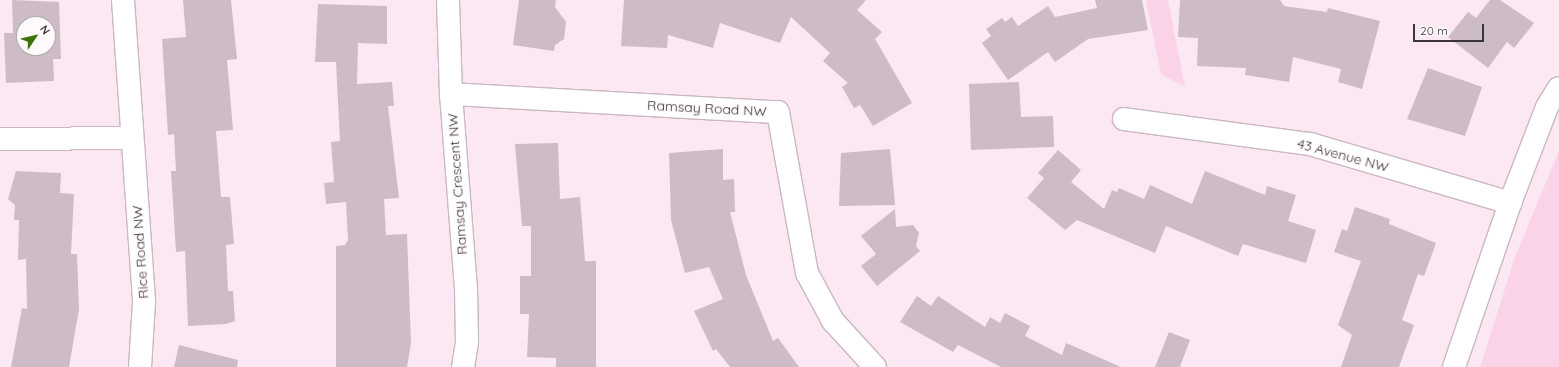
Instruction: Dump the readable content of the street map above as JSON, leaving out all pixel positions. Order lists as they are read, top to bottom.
{
  "streets": {
    "street": [
      "Ramsay Road NW",
      "43 Avenue NW",
      "Ramsay Crescent NW",
      "Rice Road NW"
    ]
  },
  "crossings": [
    ["Ramsay Road NW", "Ramsay Crescent NW"]
  ],
  "scale_bar": "20 m",
  "north": "top right"
}
